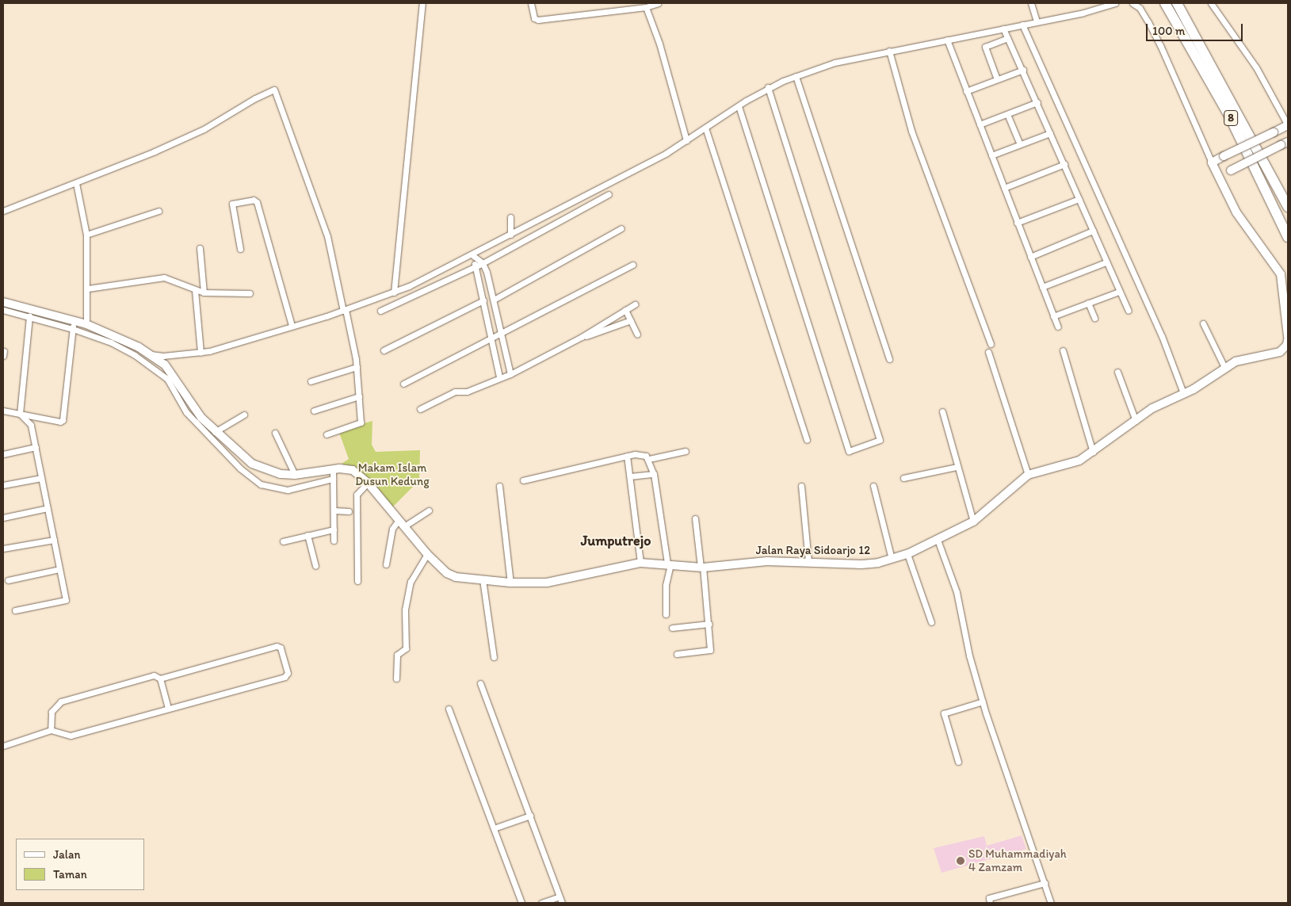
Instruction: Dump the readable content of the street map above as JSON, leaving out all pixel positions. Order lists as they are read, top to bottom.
{
  "streets": {
    "highway": ["8"],
    "main road": ["Jalan Raya Sidoarjo 12"]
  },
  "districts": ["Jumputrejo"],
  "parks": ["Makam Islam Dusun Kedung"],
  "places": ["SD Muhammadiyah 4 Zamzam"],
  "legend": ["Jalan", "Taman"],
  "scale_bar": "100 m"
}
